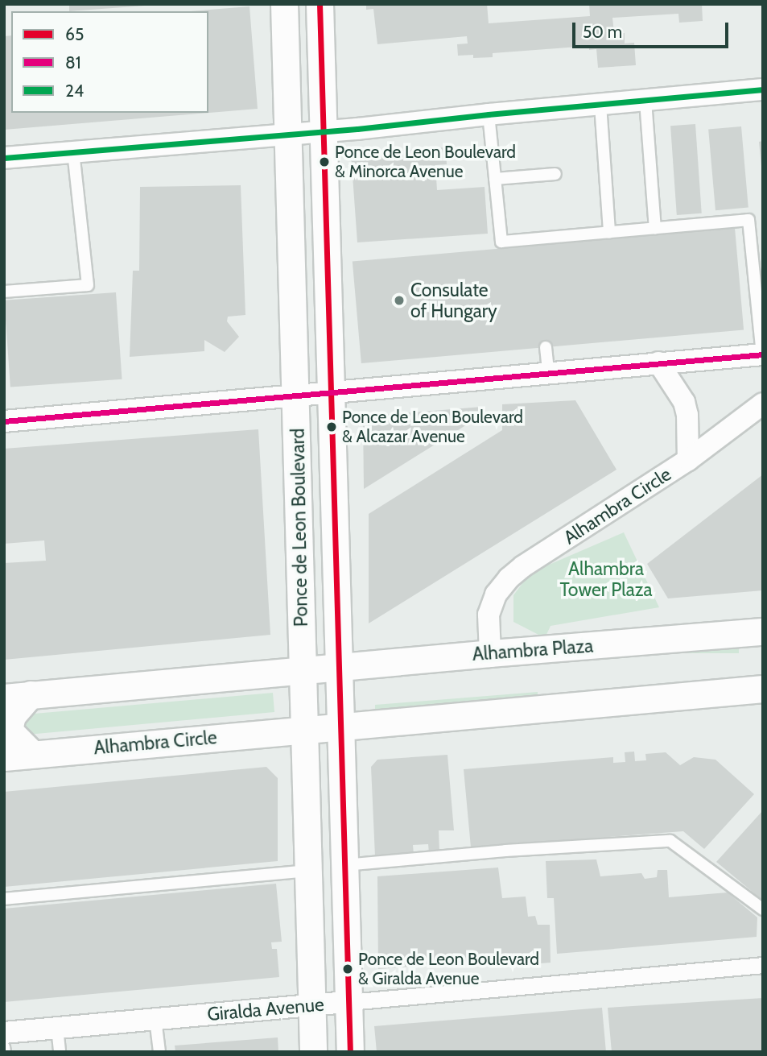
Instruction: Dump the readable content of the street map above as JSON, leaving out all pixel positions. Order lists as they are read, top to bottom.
{
  "streets": {
    "street": [
      "Alhambra Circle",
      "Ponce de Leon Boulevard",
      "Alhambra Plaza",
      "Giralda Avenue"
    ]
  },
  "crossings": [
    ["Alhambra Circle", "Ponce de Leon Boulevard"],
    ["Alhambra Circle", "Alhambra Plaza"],
    ["Ponce de Leon Boulevard", "Alhambra Plaza"],
    ["Ponce de Leon Boulevard", "Giralda Avenue"]
  ],
  "parks": ["Alhambra Tower Plaza"],
  "places": [
    "Ponce de Leon Boulevard & Minorca Avenue",
    "Consulate of Hungary",
    "Ponce de Leon Boulevard & Alcazar Avenue",
    "Ponce de Leon Boulevard & Giralda Avenue"
  ],
  "lines": ["transit line 65", "transit line 24", "transit line 81"],
  "legend": ["65", "81", "24"],
  "scale_bar": "50 m"
}
